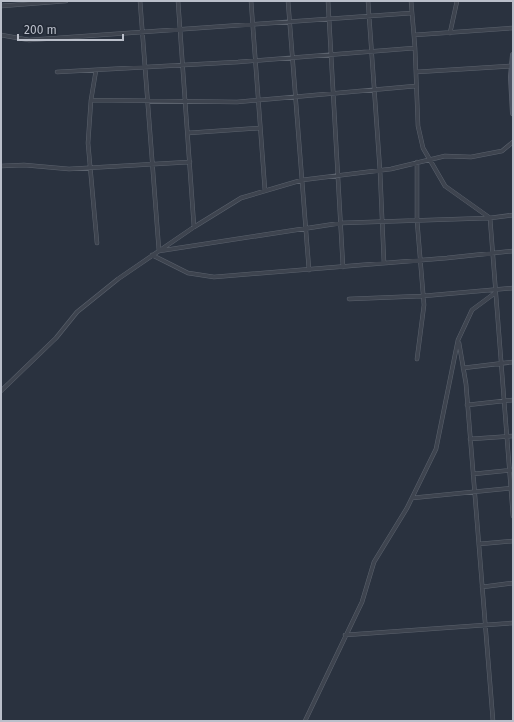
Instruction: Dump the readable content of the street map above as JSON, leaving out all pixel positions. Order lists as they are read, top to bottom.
{
  "scale_bar": "200 m"
}
